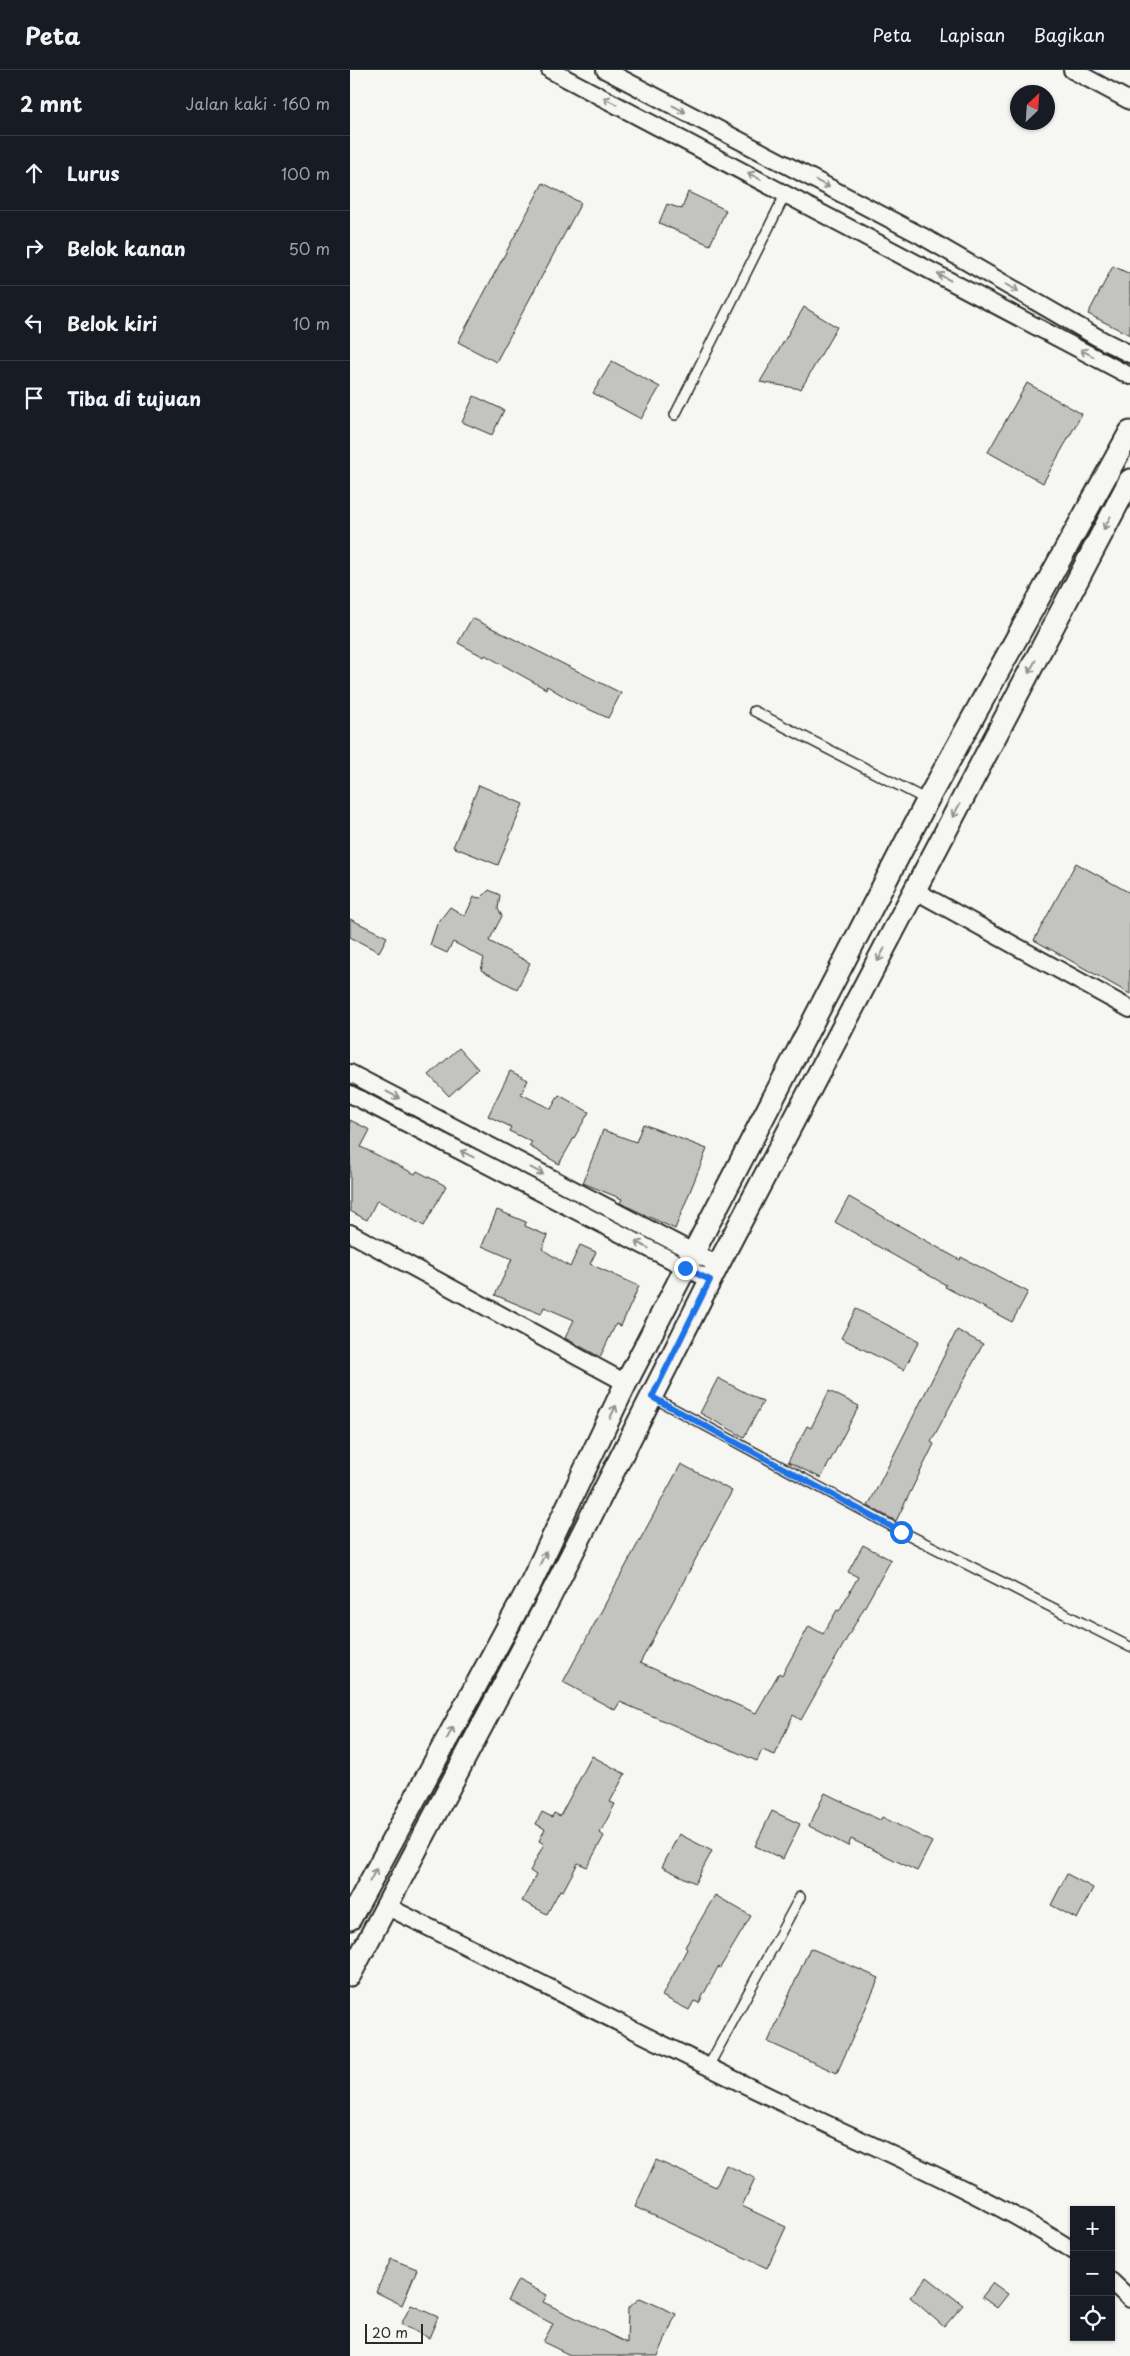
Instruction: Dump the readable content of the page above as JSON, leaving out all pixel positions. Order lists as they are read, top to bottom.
{
  "scale_bar": "20 m",
  "north": "top right",
  "page": {
    "header": "Peta",
    "nav": ["Peta", "Lapisan", "Bagikan"],
    "heading": ["2 mnt", "Jalan kaki · 160 m"],
    "list": [
      ["Lurus", "100 m"],
      ["Belok kanan", "50 m"],
      ["Belok kiri", "10 m"],
      "Tiba di tujuan"
    ],
    "map_buttons": ["+", "−"],
    "scale": "20 m"
  }
}
